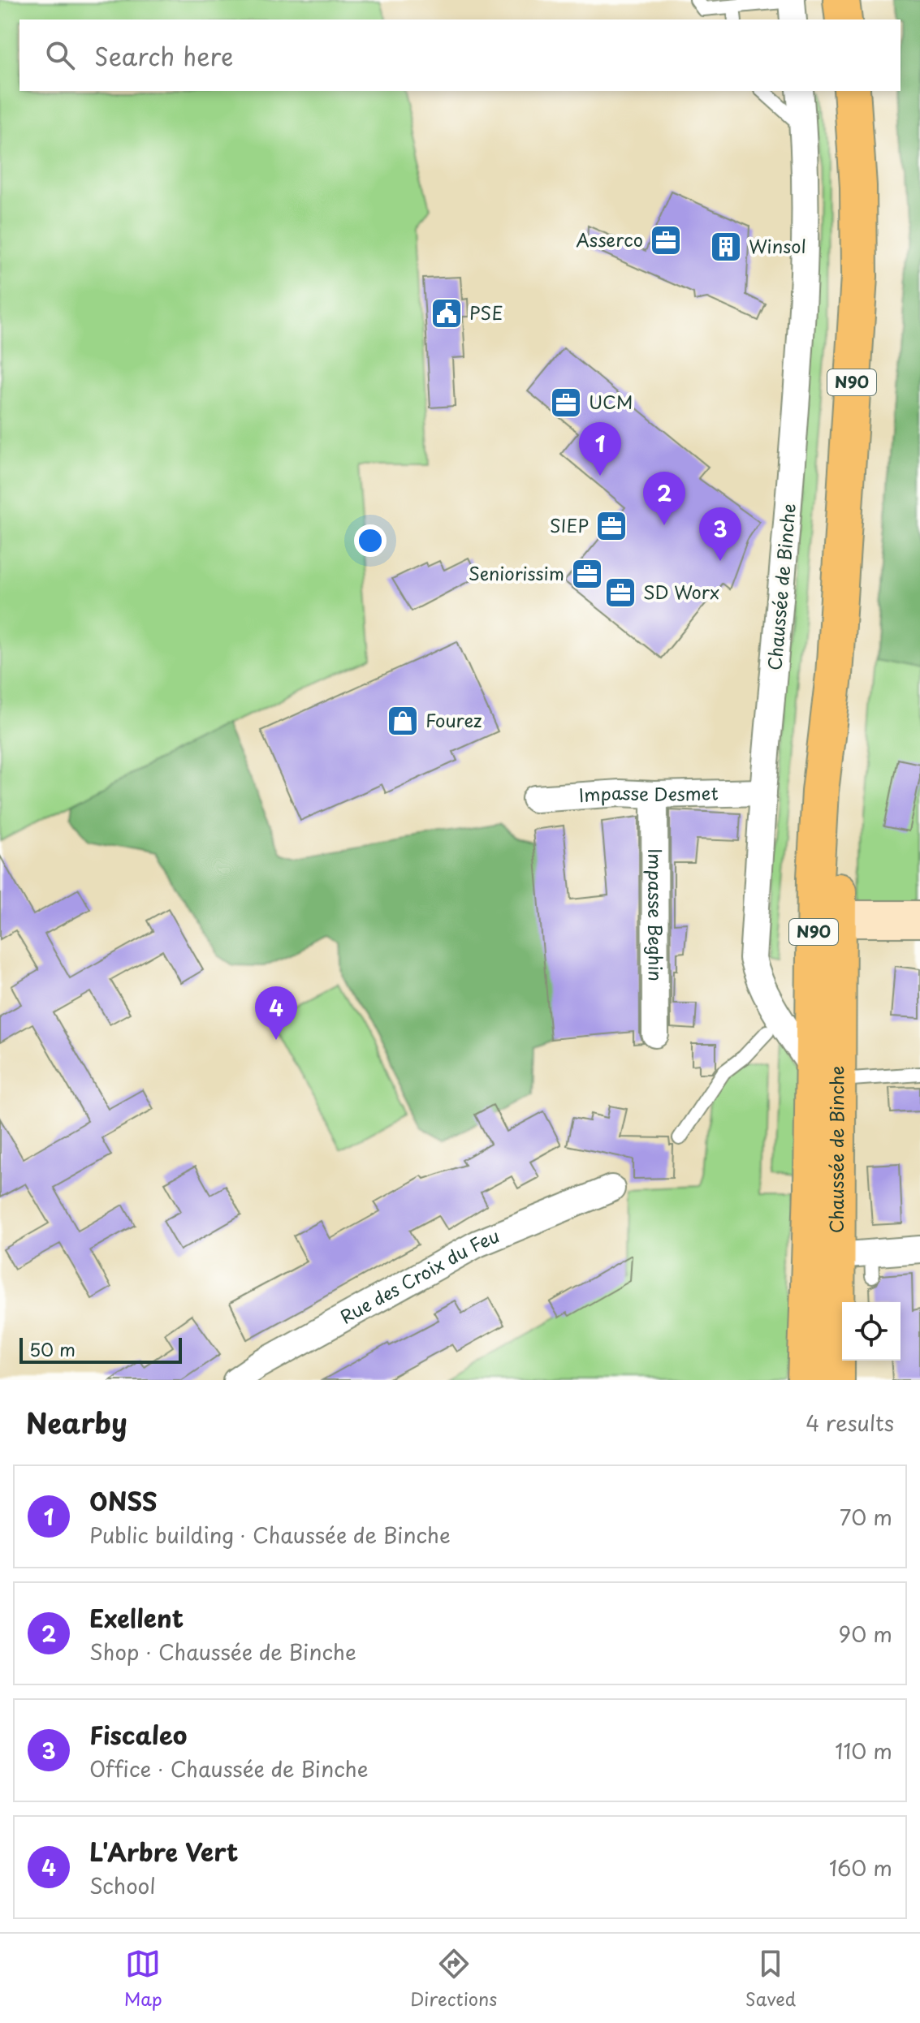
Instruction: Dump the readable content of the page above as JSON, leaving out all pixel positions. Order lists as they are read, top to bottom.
{
  "streets": {
    "main road": ["N90", "Chaussée de Binche"],
    "street": ["Impasse Desmet", "Impasse Beghin", "Rue des Croix du Feu"]
  },
  "crossings": [
    ["Chaussée de Binche", "Impasse Desmet"],
    ["Impasse Desmet", "Impasse Beghin"]
  ],
  "places": {
    "office": [
      "Asserco",
      "UCM",
      "SIEP",
      "Seniorissim",
      "SD Worx"
    ],
    "building": ["Winsol"],
    "public building": ["PSE"],
    "shop": ["Fourez"]
  },
  "scale_bar": "50 m",
  "page": {
    "search": "Search here",
    "pins": [
      "1",
      "2",
      "3",
      "4"
    ],
    "scale": "50 m",
    "heading": ["Nearby", "4 results"],
    "list": [
      {
        "mark": "1",
        "name": "ONSS",
        "note": "Public building · Chaussée de Binche",
        "value": "70 m"
      },
      {
        "mark": "2",
        "name": "Exellent",
        "note": "Shop · Chaussée de Binche",
        "value": "90 m"
      },
      {
        "mark": "3",
        "name": "Fiscaleo",
        "note": "Office · Chaussée de Binche",
        "value": "110 m"
      },
      {
        "mark": "4",
        "name": "L'Arbre Vert",
        "note": "School",
        "value": "160 m"
      }
    ],
    "nav": ["Map", "Directions", "Saved"]
  }
}
